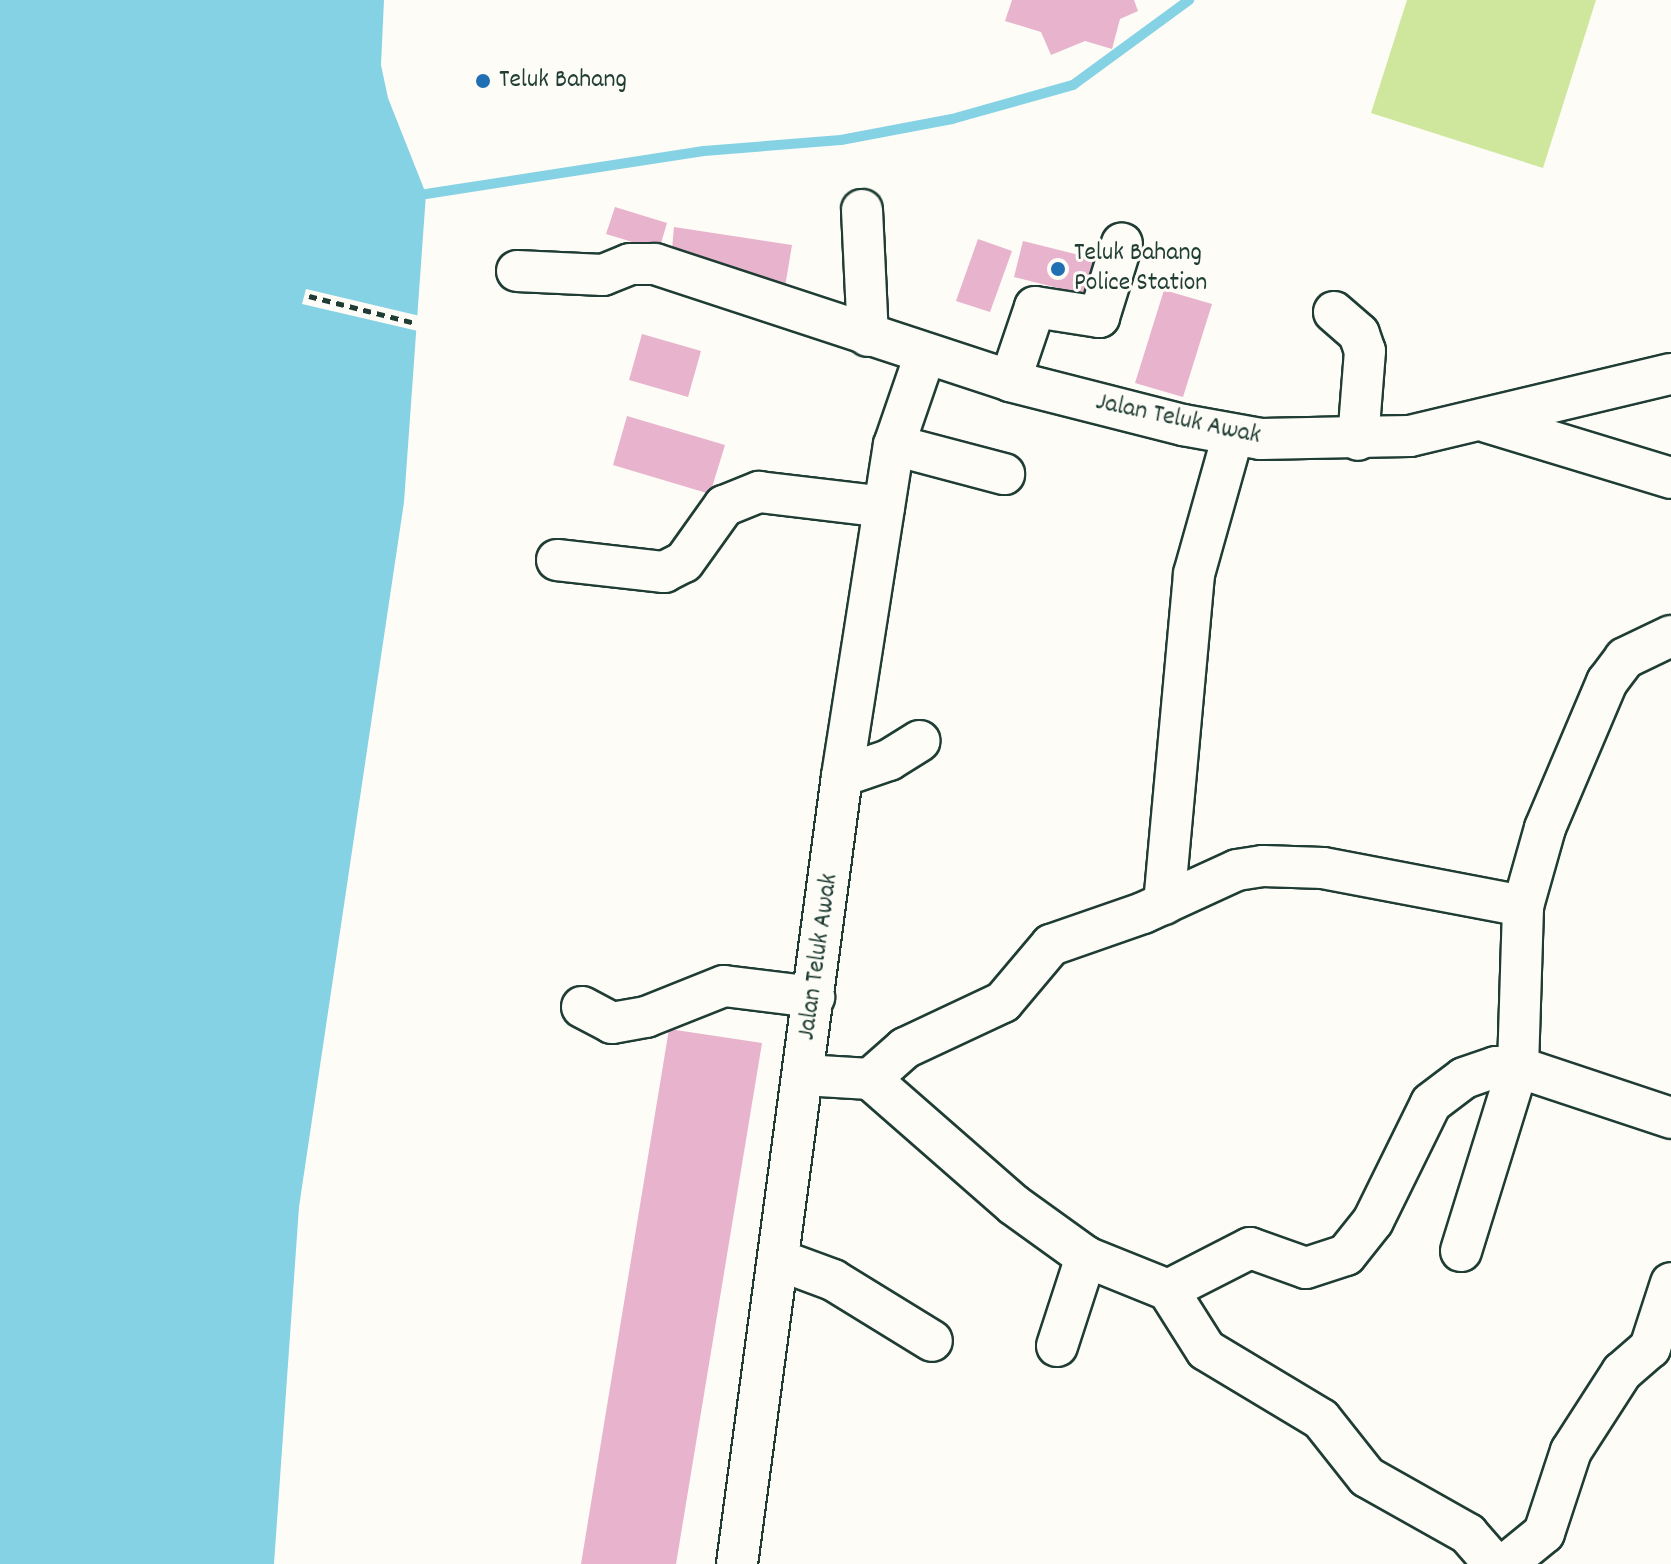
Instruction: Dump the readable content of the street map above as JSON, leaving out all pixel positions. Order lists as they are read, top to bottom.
{
  "streets": {
    "street": ["Jalan Teluk Awak"]
  },
  "places": ["Teluk Bahang", "Teluk Bahang Police Station"]
}
